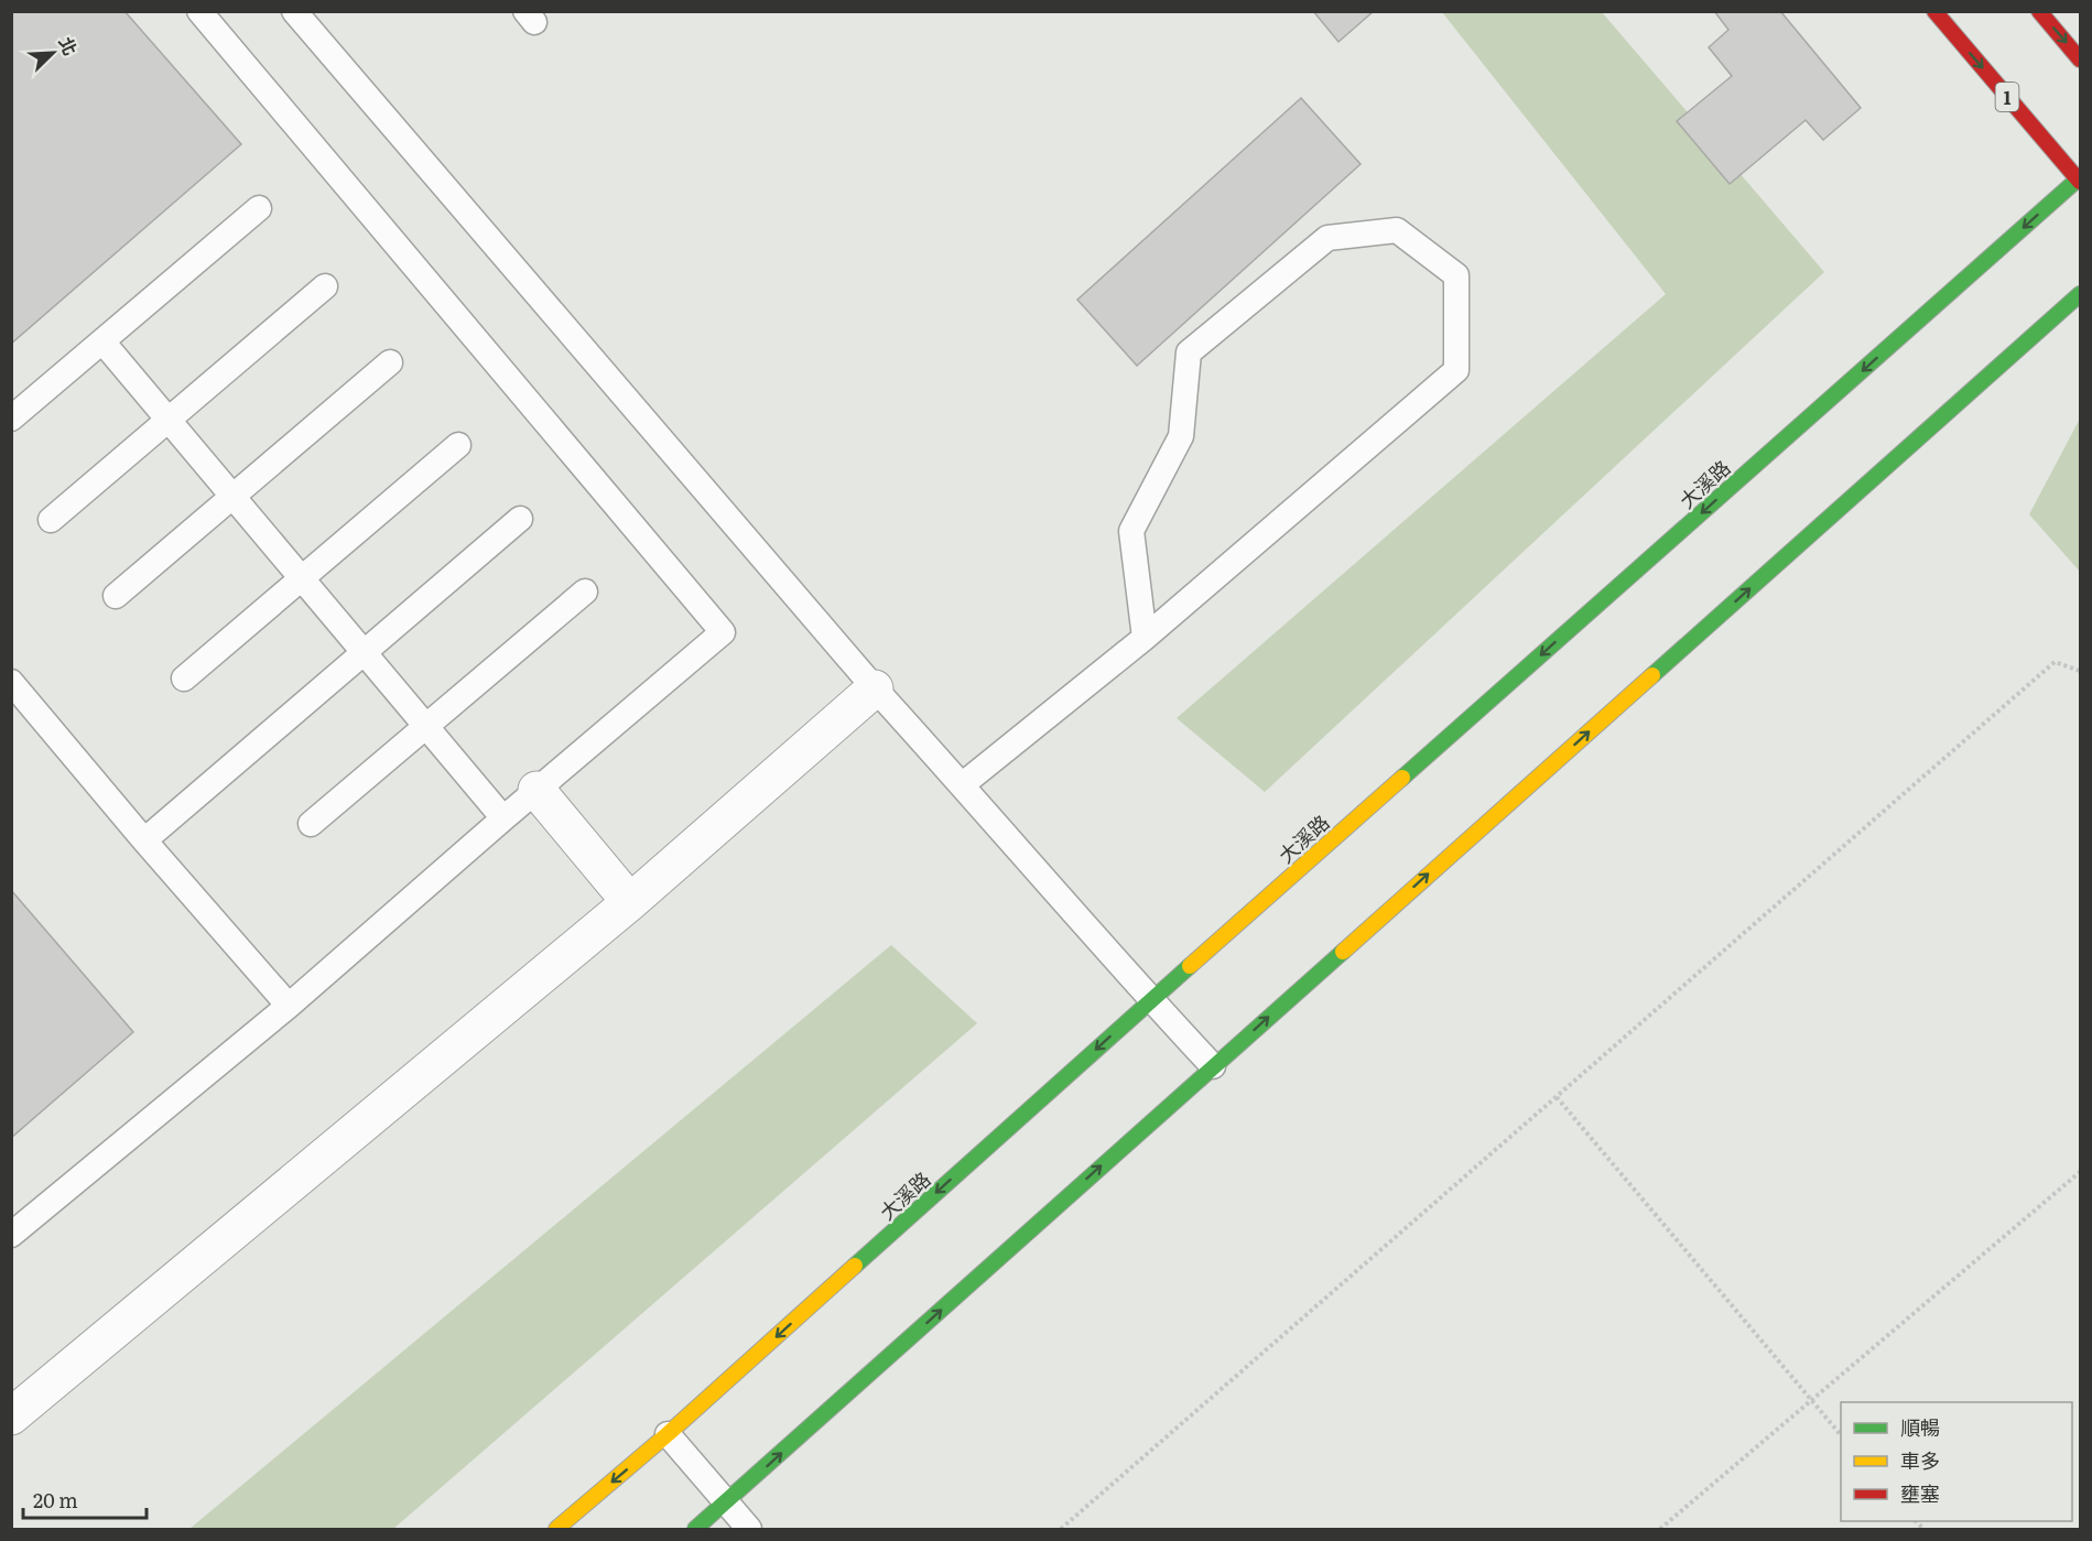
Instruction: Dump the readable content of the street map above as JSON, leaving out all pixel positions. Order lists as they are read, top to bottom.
{
  "streets": {
    "main road": ["1", "大溪路"]
  },
  "crossings": [
    ["1", "大溪路"]
  ],
  "legend": ["順暢", "車多", "壅塞"],
  "scale_bar": "20 m",
  "north": "top right"
}
